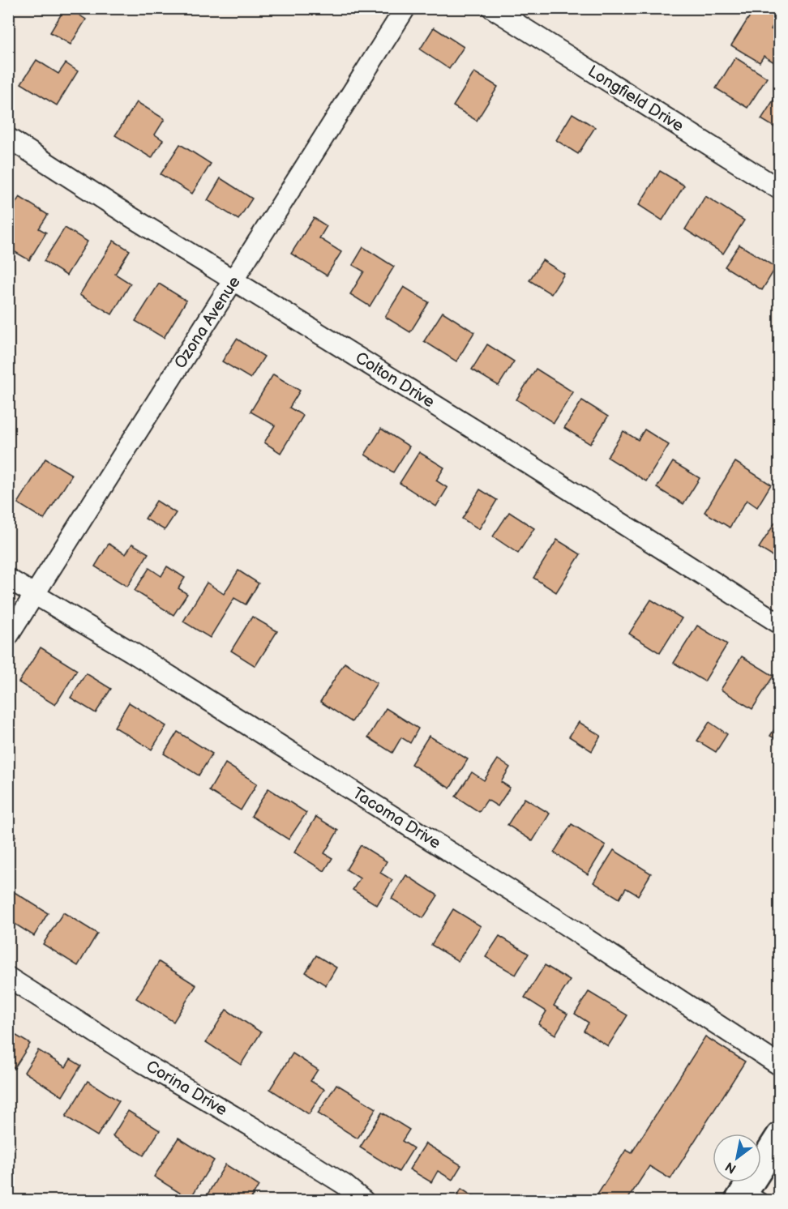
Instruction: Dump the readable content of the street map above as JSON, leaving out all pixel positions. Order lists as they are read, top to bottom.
{
  "streets": {
    "street": [
      "Longfield Drive",
      "Ozona Avenue",
      "Colton Drive",
      "Tacoma Drive",
      "Corina Drive"
    ]
  },
  "crossings": [
    ["Ozona Avenue", "Colton Drive"],
    ["Ozona Avenue", "Tacoma Drive"]
  ],
  "north": "bottom left"
}
